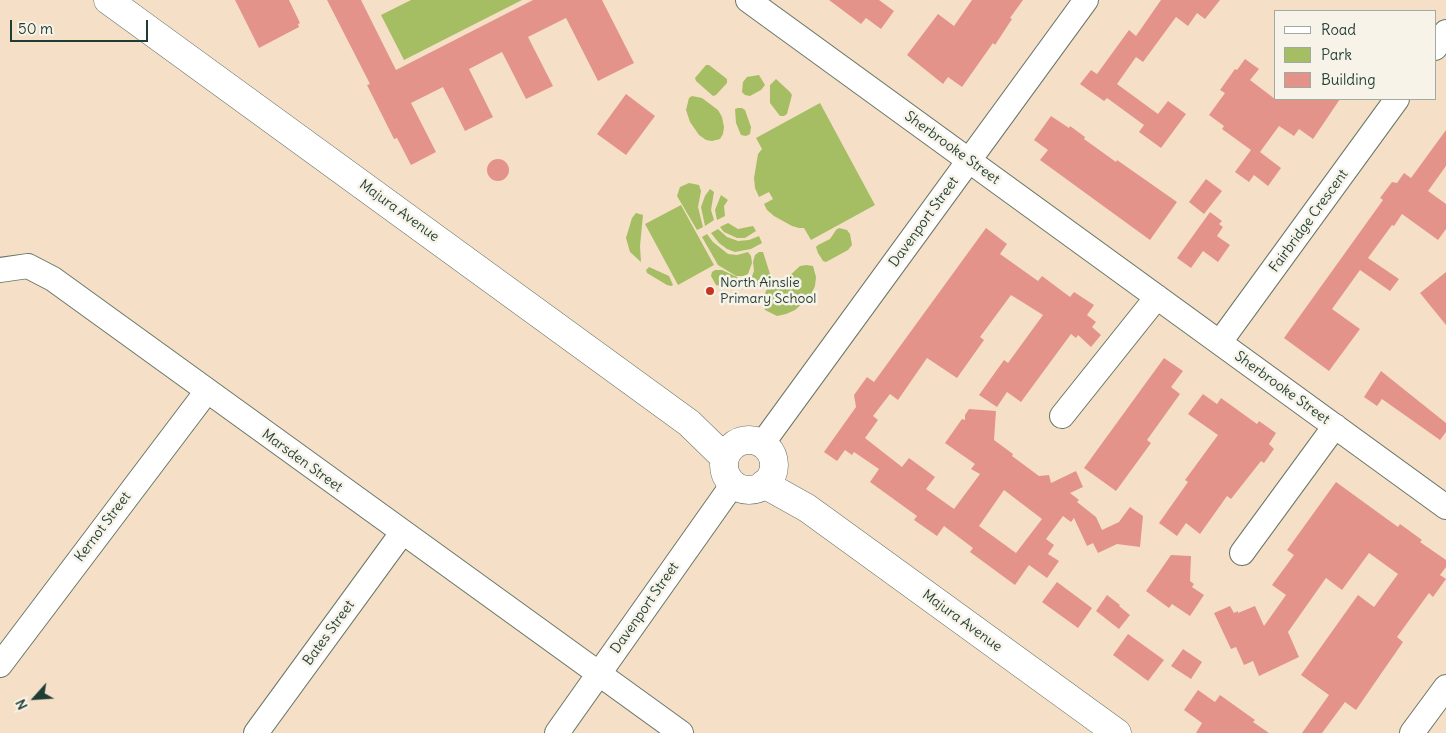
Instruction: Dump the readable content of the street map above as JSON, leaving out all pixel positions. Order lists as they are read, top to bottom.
{
  "streets": {
    "main road": ["Majura Avenue"],
    "street": [
      "Sherbrooke Street",
      "Fairbridge Crescent",
      "Davenport Street",
      "Marsden Street",
      "Kernot Street",
      "Bates Street"
    ]
  },
  "crossings": [
    ["Sherbrooke Street", "Fairbridge Crescent"],
    ["Sherbrooke Street", "Davenport Street"],
    ["Majura Avenue", "Davenport Street"],
    ["Davenport Street", "Marsden Street"],
    ["Marsden Street", "Kernot Street"],
    ["Marsden Street", "Bates Street"]
  ],
  "places": ["North Ainslie Primary School"],
  "legend": ["Road", "Park", "Building"],
  "scale_bar": "50 m",
  "north": "bottom left"
}
